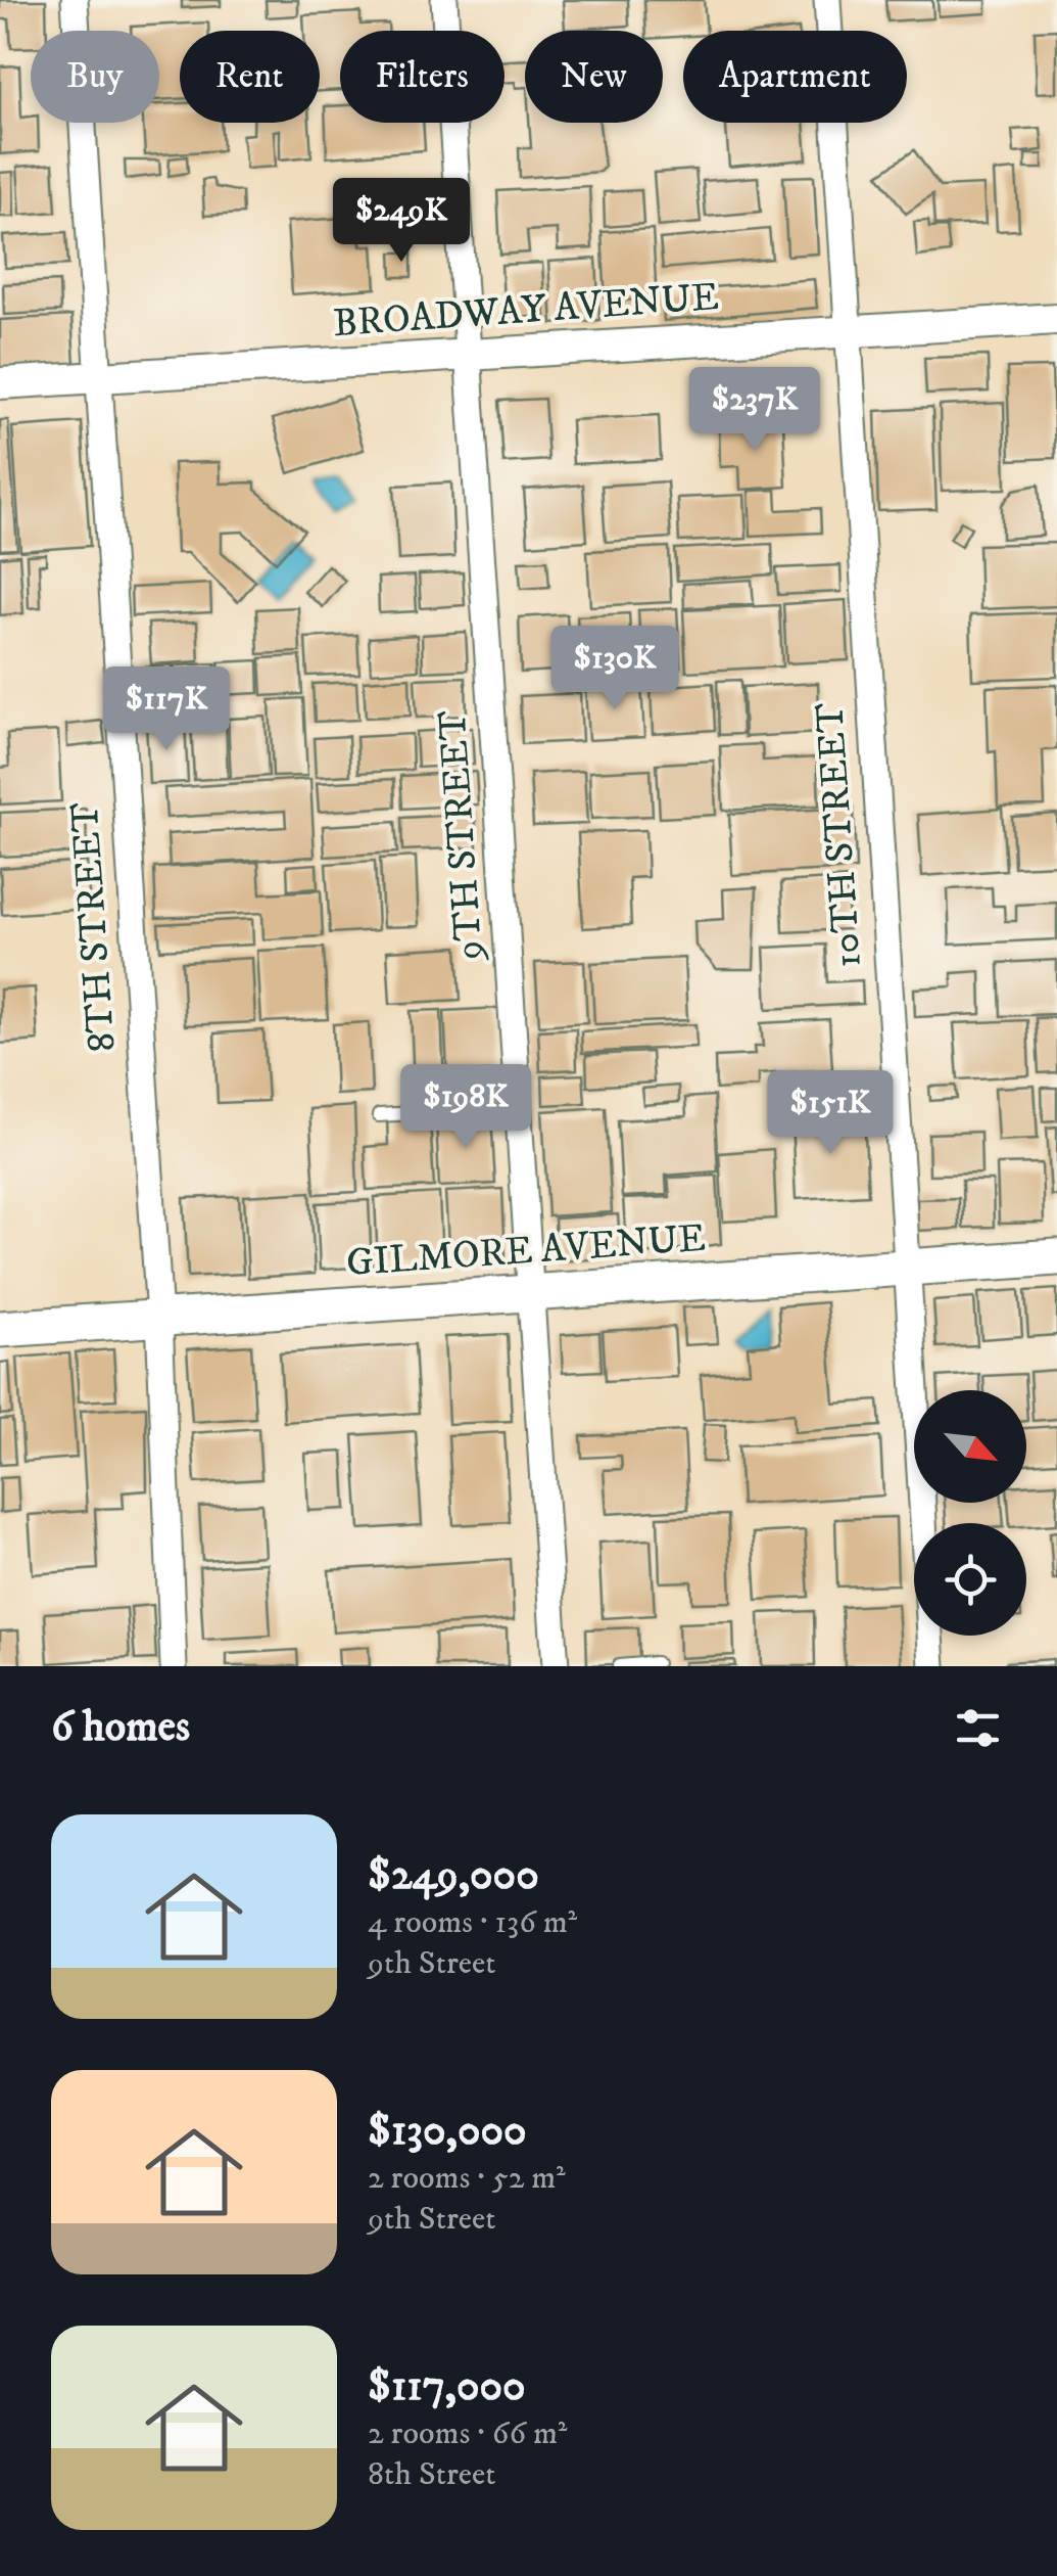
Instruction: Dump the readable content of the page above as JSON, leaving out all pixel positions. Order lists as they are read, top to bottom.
{
  "streets": {
    "main road": ["GILMORE AVENUE"],
    "street": [
      "BROADWAY AVENUE",
      "9TH STREET",
      "10TH STREET",
      "8TH STREET"
    ]
  },
  "crossings": [
    ["BROADWAY AVENUE", "9TH STREET"],
    ["BROADWAY AVENUE", "10TH STREET"],
    ["BROADWAY AVENUE", "8TH STREET"],
    ["9TH STREET", "GILMORE AVENUE"],
    ["10TH STREET", "GILMORE AVENUE"],
    ["8TH STREET", "GILMORE AVENUE"]
  ],
  "north": "bottom right",
  "page": {
    "chip": [
      "Buy",
      "Rent",
      "Filters",
      "New",
      "Apartment"
    ],
    "price": [
      "$249K",
      "$237K",
      "$130K",
      "$117K",
      "$198K",
      "$151K"
    ],
    "heading": "6 homes",
    "list": [
      {
        "name": "$249,000",
        "note": "4 rooms · 136 m² · 9th Street"
      },
      {
        "name": "$130,000",
        "note": "2 rooms · 52 m² · 9th Street"
      },
      {
        "name": "$117,000",
        "note": "2 rooms · 66 m² · 8th Street"
      }
    ]
  }
}
